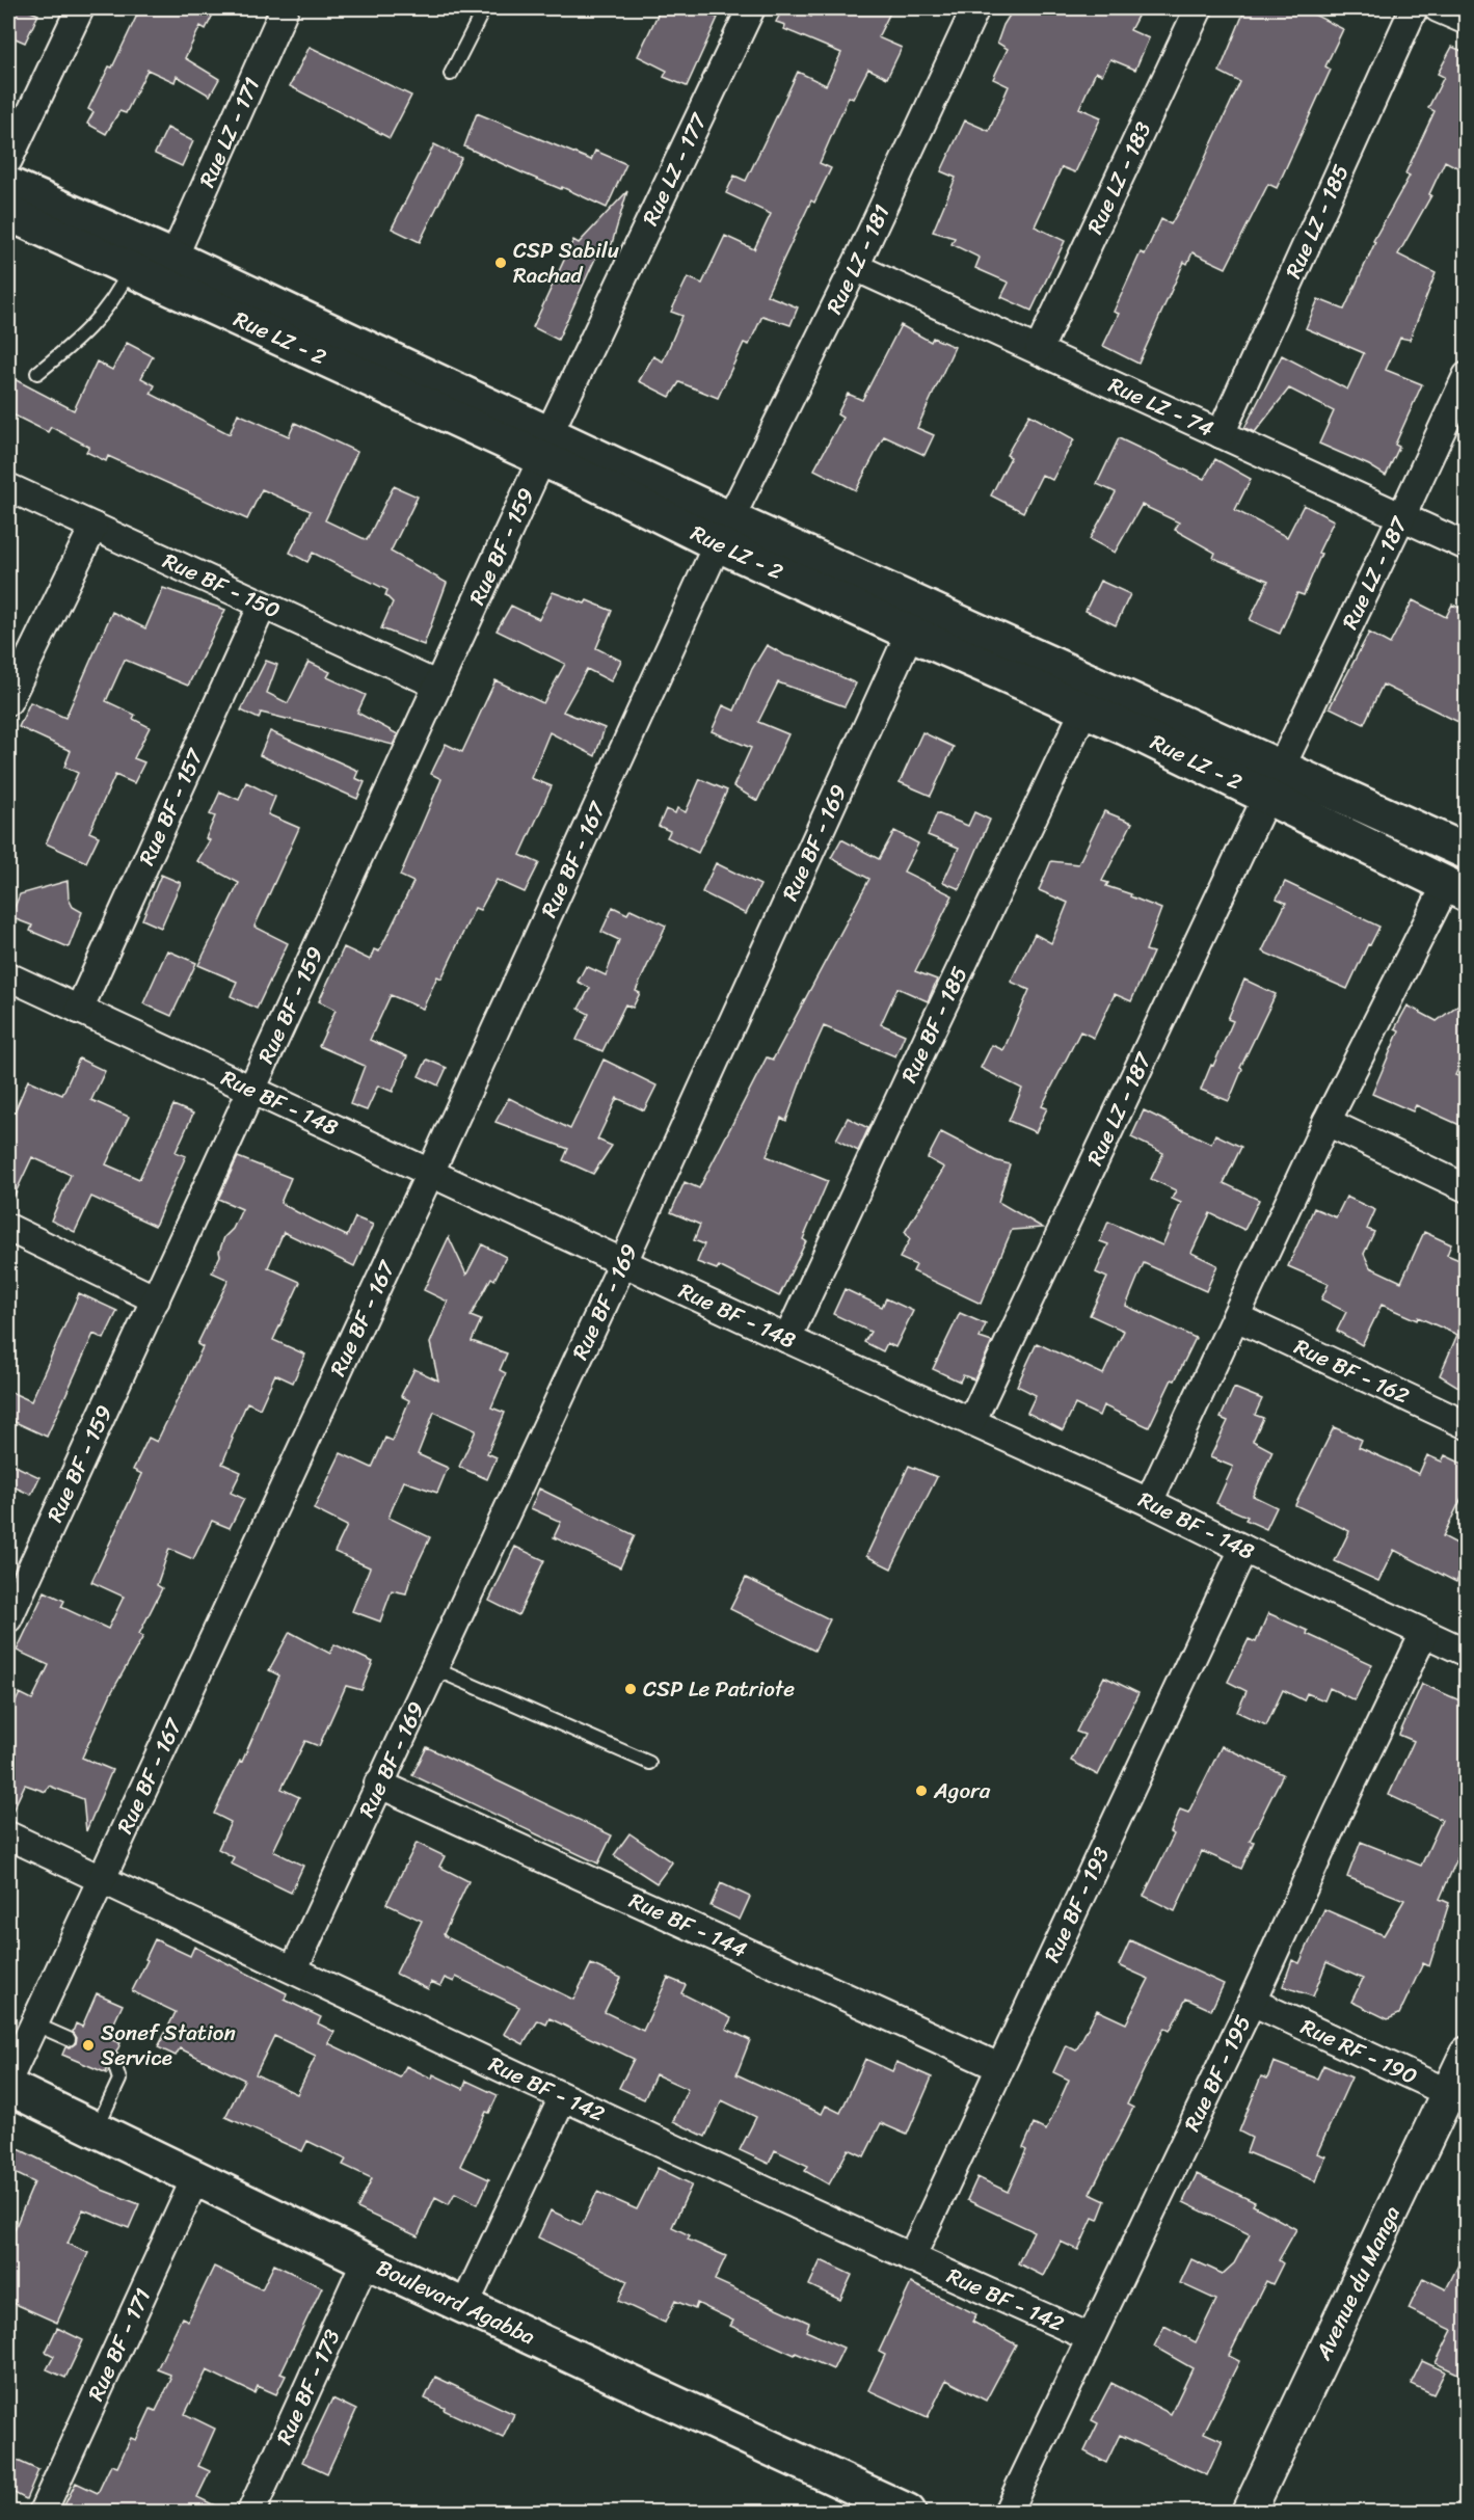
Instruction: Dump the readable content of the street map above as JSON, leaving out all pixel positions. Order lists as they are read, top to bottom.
{
  "streets": {
    "main road": ["Rue LZ - 2", "Boulevard Agabba"],
    "street": [
      "Rue LZ - 171",
      "Rue LZ - 177",
      "Rue LZ - 183",
      "Rue LZ - 185",
      "Rue LZ - 181",
      "Rue LZ - 74",
      "Rue BF - 159",
      "Rue LZ - 187",
      "Rue BF - 150",
      "Rue BF - 157",
      "Rue BF - 169",
      "Rue BF - 167",
      "Rue BF - 185",
      "Rue BF - 148",
      "Rue BF - 162",
      "Rue BF - 193",
      "Rue BF - 144",
      "Rue RF - 190",
      "Rue BF - 195",
      "Rue BF - 142",
      "Avenue du Manga",
      "Rue BF - 171",
      "Rue BF - 173"
    ]
  },
  "crossings": [
    ["Rue LZ - 171", "Rue LZ - 2"],
    ["Rue LZ - 177", "Rue LZ - 2"],
    ["Rue LZ - 177", "Rue BF - 159"],
    ["Rue LZ - 183", "Rue LZ - 74"],
    ["Rue LZ - 185", "Rue LZ - 74"],
    ["Rue LZ - 181", "Rue LZ - 2"],
    ["Rue LZ - 181", "Rue LZ - 74"],
    ["Rue LZ - 181", "Rue BF - 167"],
    ["Rue LZ - 2", "Rue BF - 159"],
    ["Rue LZ - 2", "Rue LZ - 187"],
    ["Rue LZ - 2", "Rue BF - 169"],
    ["Rue LZ - 2", "Rue BF - 167"],
    ["Rue LZ - 2", "Rue BF - 185"],
    ["Rue LZ - 74", "Rue LZ - 187"],
    ["Rue BF - 159", "Rue BF - 150"],
    ["Rue BF - 159", "Rue BF - 148"],
    ["Rue LZ - 187", "Rue BF - 148"],
    ["Rue BF - 150", "Rue BF - 157"],
    ["Rue BF - 157", "Rue BF - 148"],
    ["Rue BF - 169", "Rue BF - 148"],
    ["Rue BF - 169", "Rue BF - 144"],
    ["Rue BF - 169", "Rue BF - 142"],
    ["Rue BF - 167", "Rue BF - 148"],
    ["Rue BF - 167", "Rue BF - 142"],
    ["Rue BF - 185", "Rue BF - 148"],
    ["Rue BF - 148", "Rue BF - 193"],
    ["Rue BF - 148", "Rue BF - 195"],
    ["Rue BF - 193", "Rue BF - 144"],
    ["Rue BF - 193", "Rue BF - 142"],
    ["Rue RF - 190", "Rue BF - 195"],
    ["Rue RF - 190", "Avenue du Manga"],
    ["Rue BF - 195", "Rue BF - 142"],
    ["Boulevard Agabba", "Rue BF - 171"],
    ["Boulevard Agabba", "Rue BF - 173"]
  ],
  "places": [
    "CSP Sabilu Rachad",
    "CSP Le Patriote",
    "Agora",
    "Sonef Station Service"
  ]
}
